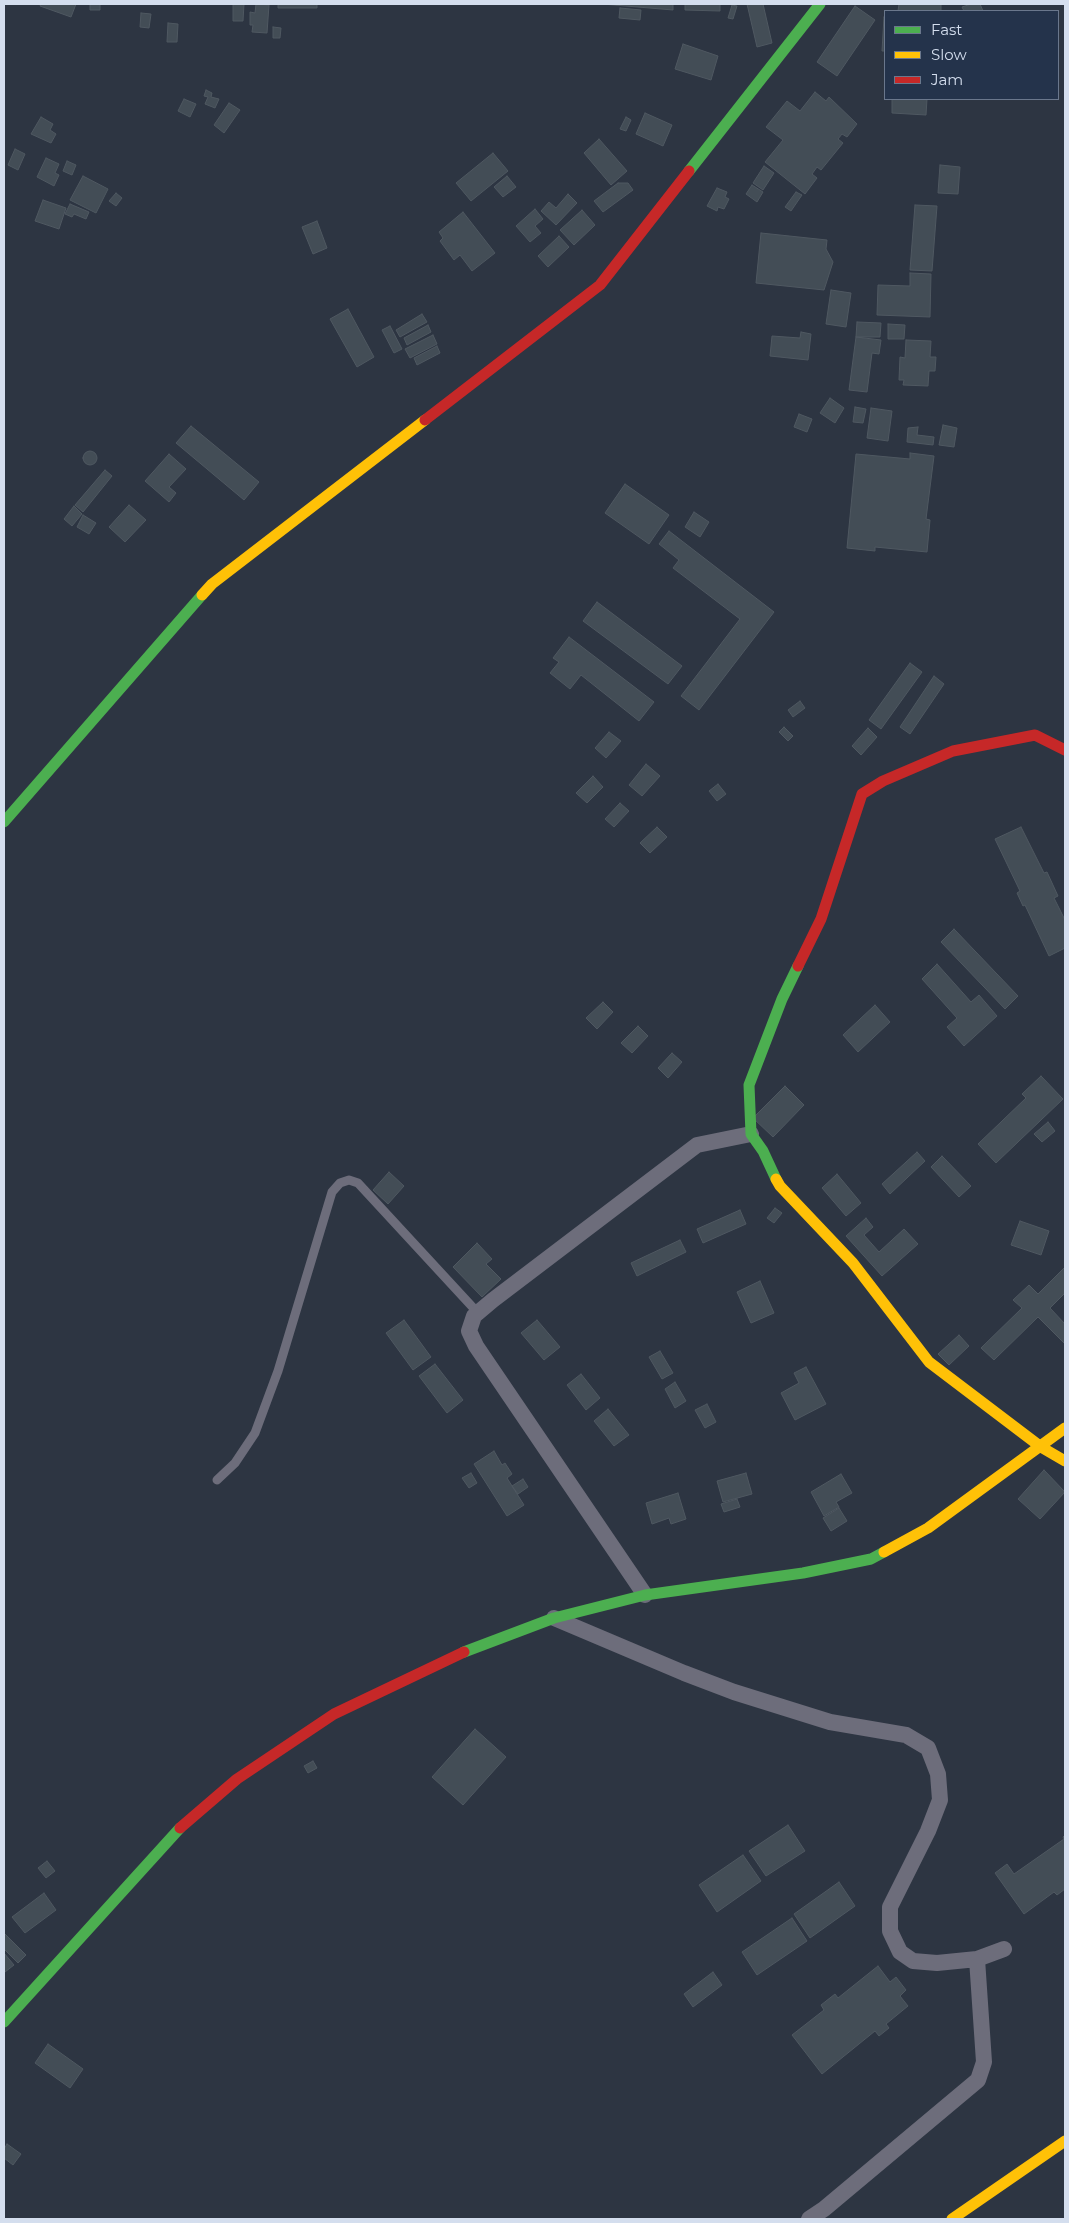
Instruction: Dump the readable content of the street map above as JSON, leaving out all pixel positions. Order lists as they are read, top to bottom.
{
  "legend": ["Fast", "Slow", "Jam"]
}
